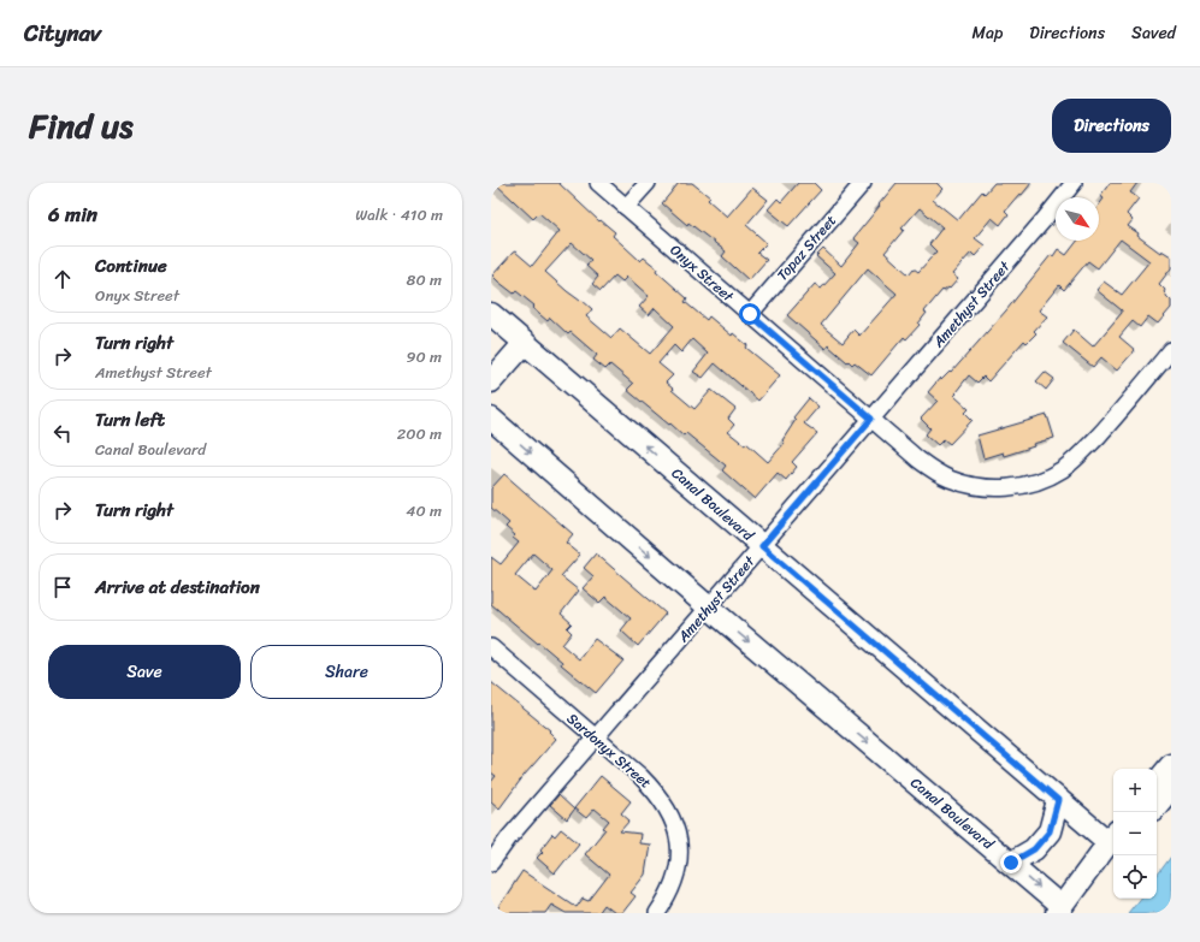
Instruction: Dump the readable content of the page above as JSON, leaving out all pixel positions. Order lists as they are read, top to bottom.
{
  "streets": {
    "street": [
      "Topaz Street",
      "Onyx Street",
      "Amethyst Street",
      "Canal Boulevard",
      "Sardonyx Street"
    ]
  },
  "crossings": [
    ["Topaz Street", "Onyx Street"],
    ["Onyx Street", "Amethyst Street"],
    ["Amethyst Street", "Canal Boulevard"],
    ["Amethyst Street", "Sardonyx Street"]
  ],
  "north": "bottom right",
  "page": {
    "header": "Citynav",
    "nav": ["Map", "Directions", "Saved"],
    "title": "Find us",
    "buttons": [
      "Directions",
      ["Save", "Share"]
    ],
    "heading": ["6 min", "Walk · 410 m"],
    "list": [
      ["Continue", "Onyx Street", "80 m"],
      ["Turn right", "Amethyst Street", "90 m"],
      ["Turn left", "Canal Boulevard", "200 m"],
      ["Turn right", "40 m"],
      "Arrive at destination"
    ],
    "map_buttons": ["+", "−"]
  }
}
